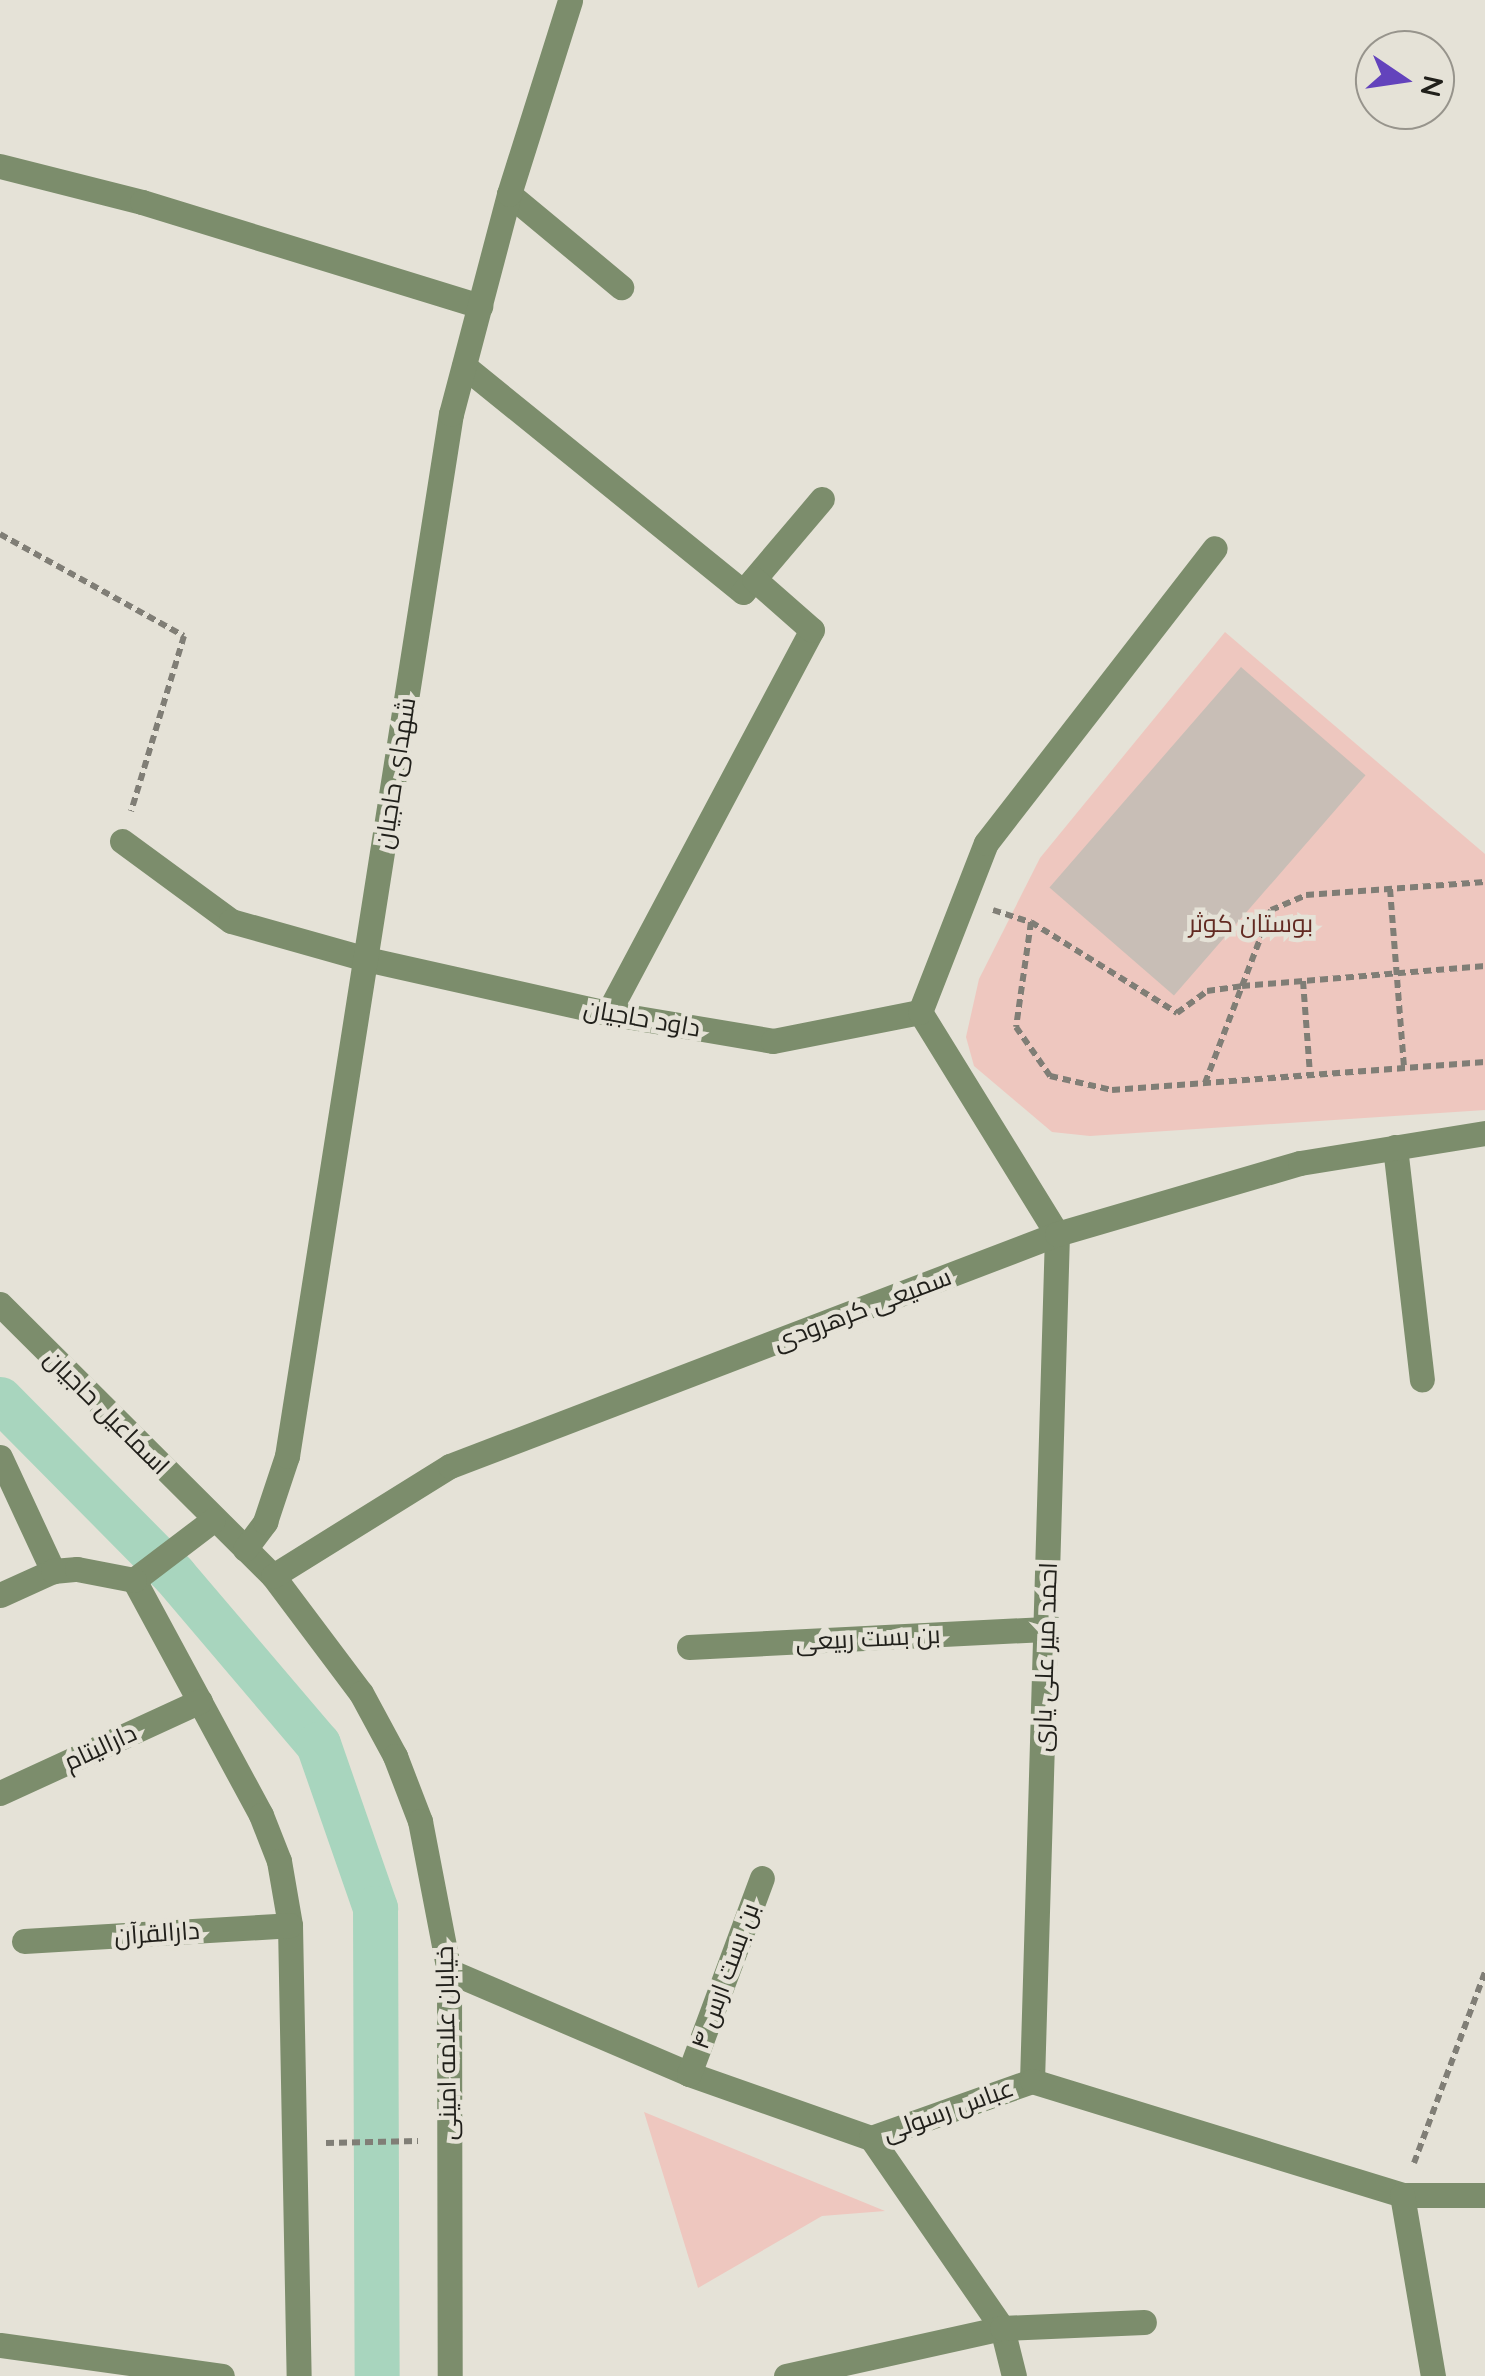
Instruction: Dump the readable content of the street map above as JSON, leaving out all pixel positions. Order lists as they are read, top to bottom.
{
  "streets": {
    "street": [
      "شهدای حاجیان",
      "داود حاجیان",
      "سمیعی کرهرودی",
      "اسماعیل حاجیان",
      "بن بست ربیعی",
      "احمد میر علی یاری",
      "دارالیتام",
      "دارالقرآن",
      "بن بست ارس ۴",
      "خیابان علامه امینی",
      "عباس رسولی"
    ]
  },
  "crossings": [
    ["شهدای حاجیان", "داود حاجیان"],
    ["شهدای حاجیان", "اسماعیل حاجیان"],
    ["شهدای حاجیان", "خیابان علامه امینی"],
    ["سمیعی کرهرودی", "احمد میر علی یاری"],
    ["سمیعی کرهرودی", "خیابان علامه امینی"],
    ["اسماعیل حاجیان", "خیابان علامه امینی"],
    ["بن بست ربیعی", "احمد میر علی یاری"],
    ["احمد میر علی یاری", "عباس رسولی"],
    ["بن بست ارس ۴", "عباس رسولی"],
    ["خیابان علامه امینی", "عباس رسولی"]
  ],
  "parks": ["بوستان کوثر"],
  "north": "right"
}
